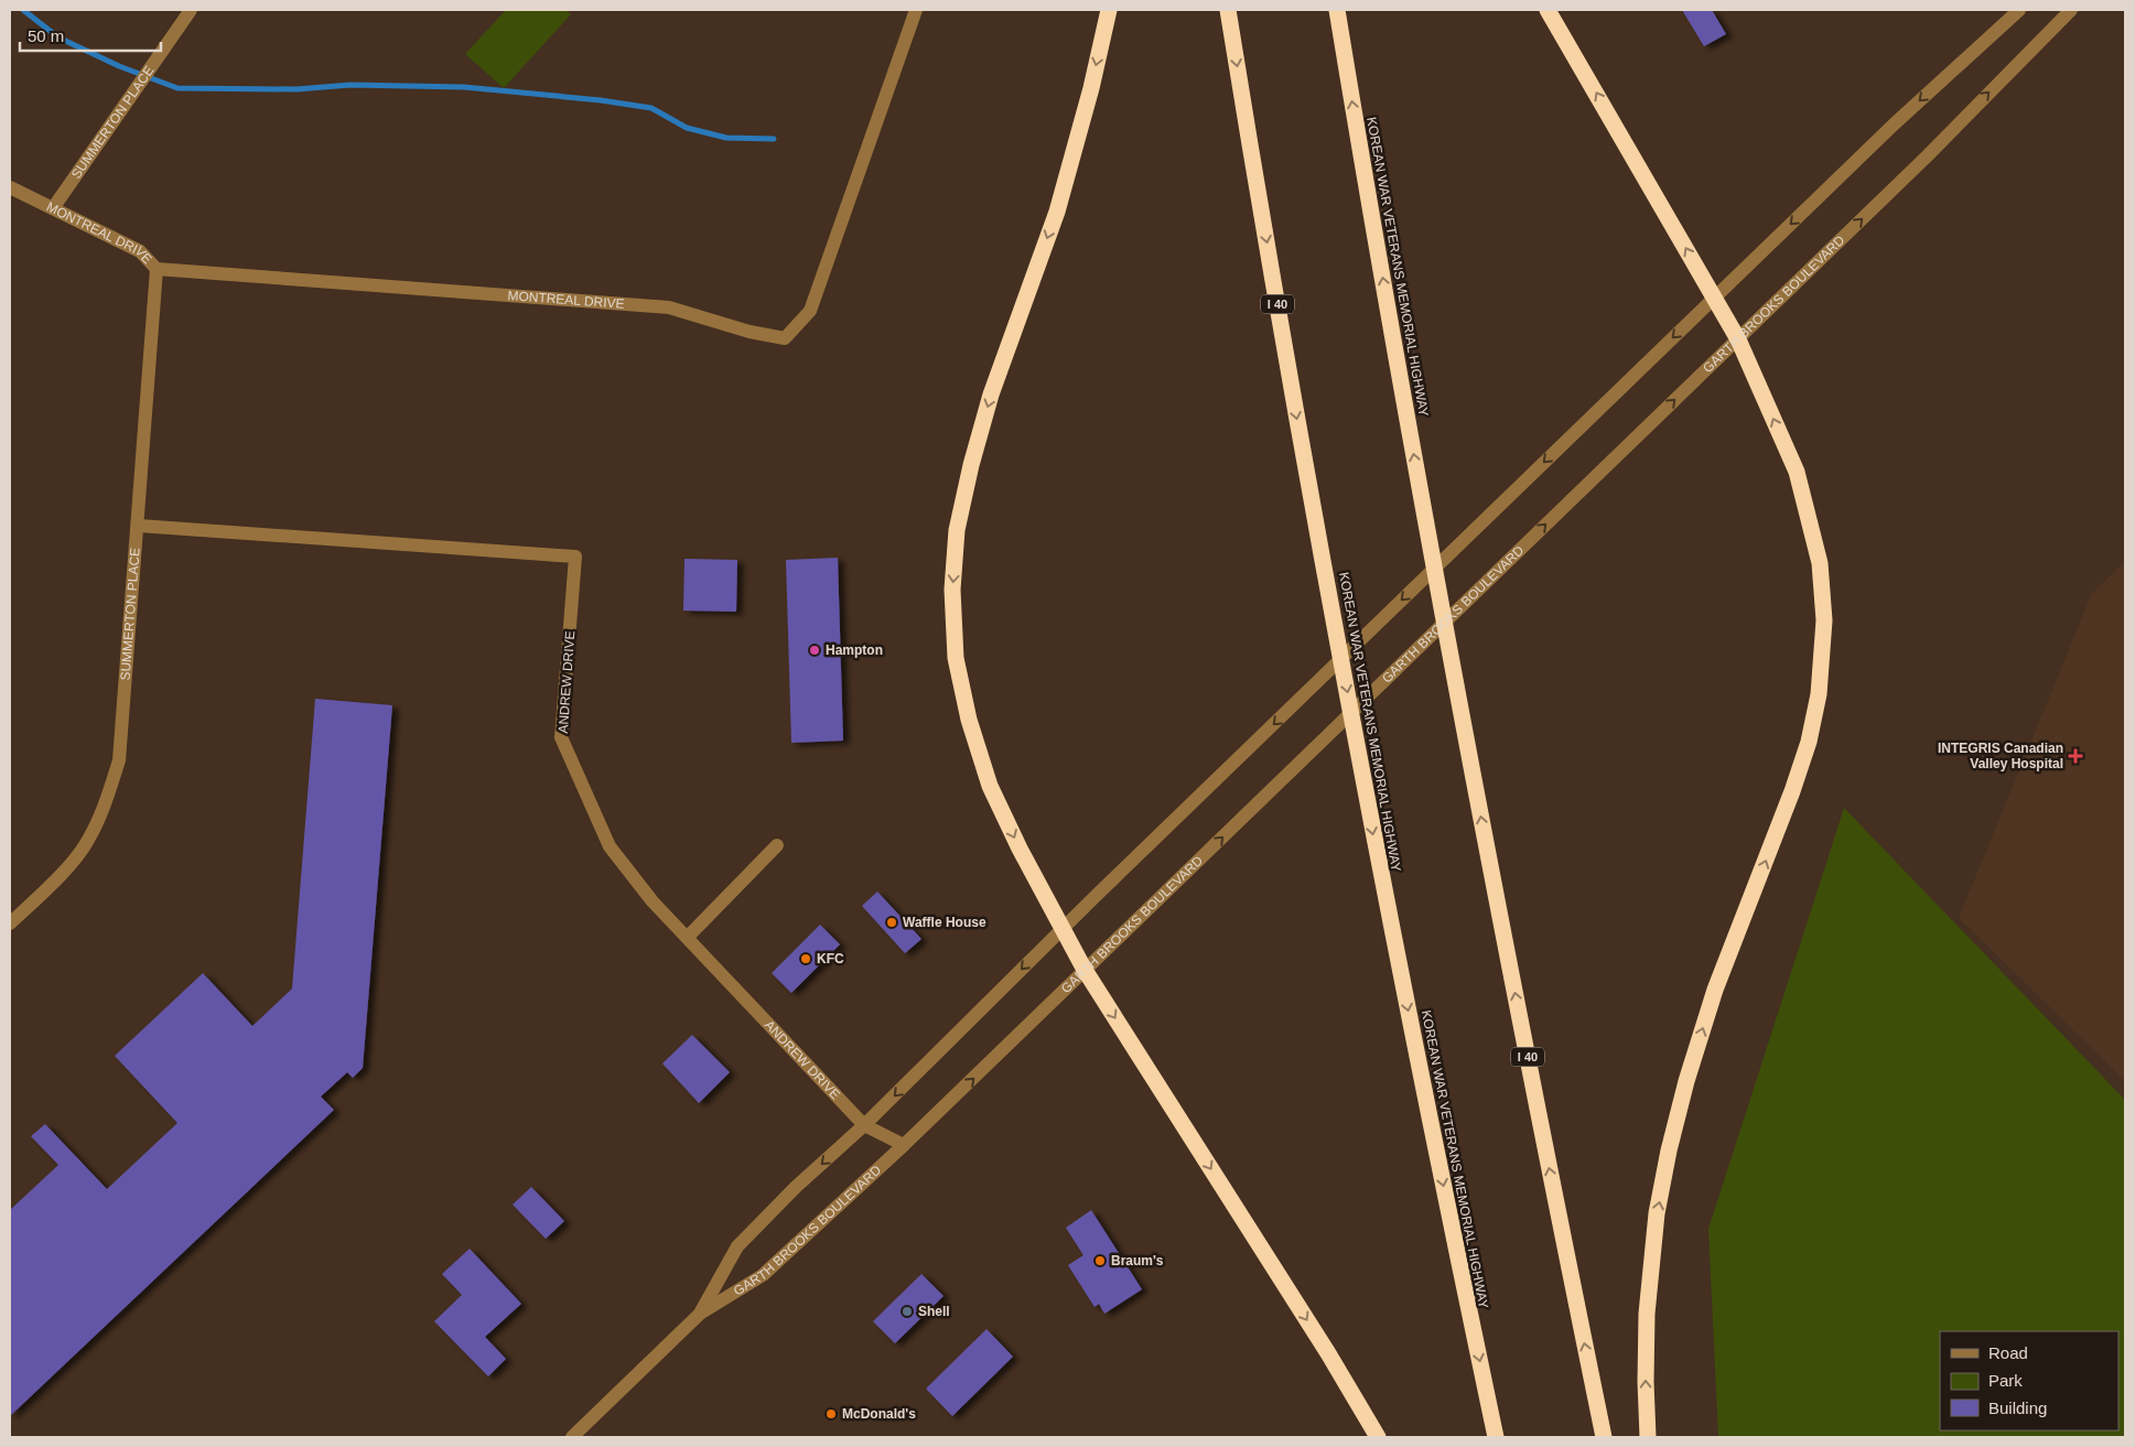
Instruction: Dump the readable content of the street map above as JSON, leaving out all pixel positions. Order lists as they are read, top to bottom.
{
  "streets": {
    "highway": ["KOREAN WAR VETERANS MEMORIAL HIGHWAY", "I 40"],
    "street": [
      "SUMMERTON PLACE",
      "MONTREAL DRIVE",
      "GARTH BROOKS BOULEVARD",
      "ANDREW DRIVE"
    ]
  },
  "crossings": [
    ["SUMMERTON PLACE", "MONTREAL DRIVE"],
    ["SUMMERTON PLACE", "ANDREW DRIVE"],
    ["GARTH BROOKS BOULEVARD", "ANDREW DRIVE"]
  ],
  "places": {
    "other": [
      "Hampton",
      "Waffle House",
      "KFC",
      "Braum's",
      "Shell",
      "McDonald's"
    ],
    "health": ["INTEGRIS Canadian Valley Hospital"]
  },
  "legend": ["Road", "Park", "Building"],
  "scale_bar": "50 m"
}
